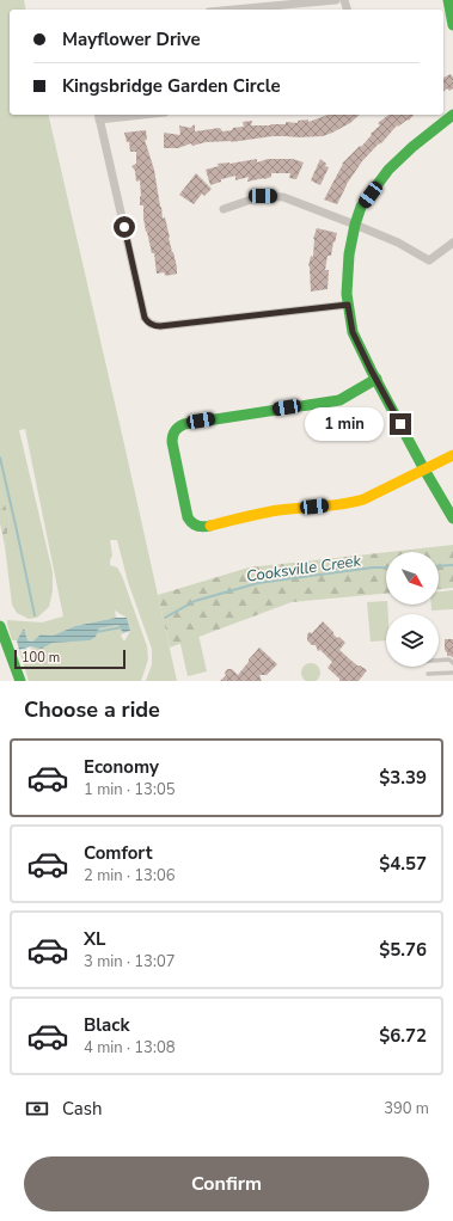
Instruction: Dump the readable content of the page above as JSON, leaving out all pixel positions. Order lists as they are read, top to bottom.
{
  "water": ["Cooksville Creek"],
  "scale_bar": "100 m",
  "north": "bottom right",
  "page": {
    "banner": ["Mayflower Drive", "Kingsbridge Garden Circle"],
    "bubble": "1 min",
    "scale": "100 m",
    "heading": "Choose a ride",
    "list": [
      {
        "name": "Economy",
        "note": "1 min · 13:05",
        "value": "$3.39"
      },
      {
        "name": "Comfort",
        "note": "2 min · 13:06",
        "value": "$4.57"
      },
      {
        "name": "XL",
        "note": "3 min · 13:07",
        "value": "$5.76"
      },
      {
        "name": "Black",
        "note": "4 min · 13:08",
        "value": "$6.72"
      }
    ],
    "pay": ["Cash", "390 m"],
    "buttons": "Confirm"
  }
}
